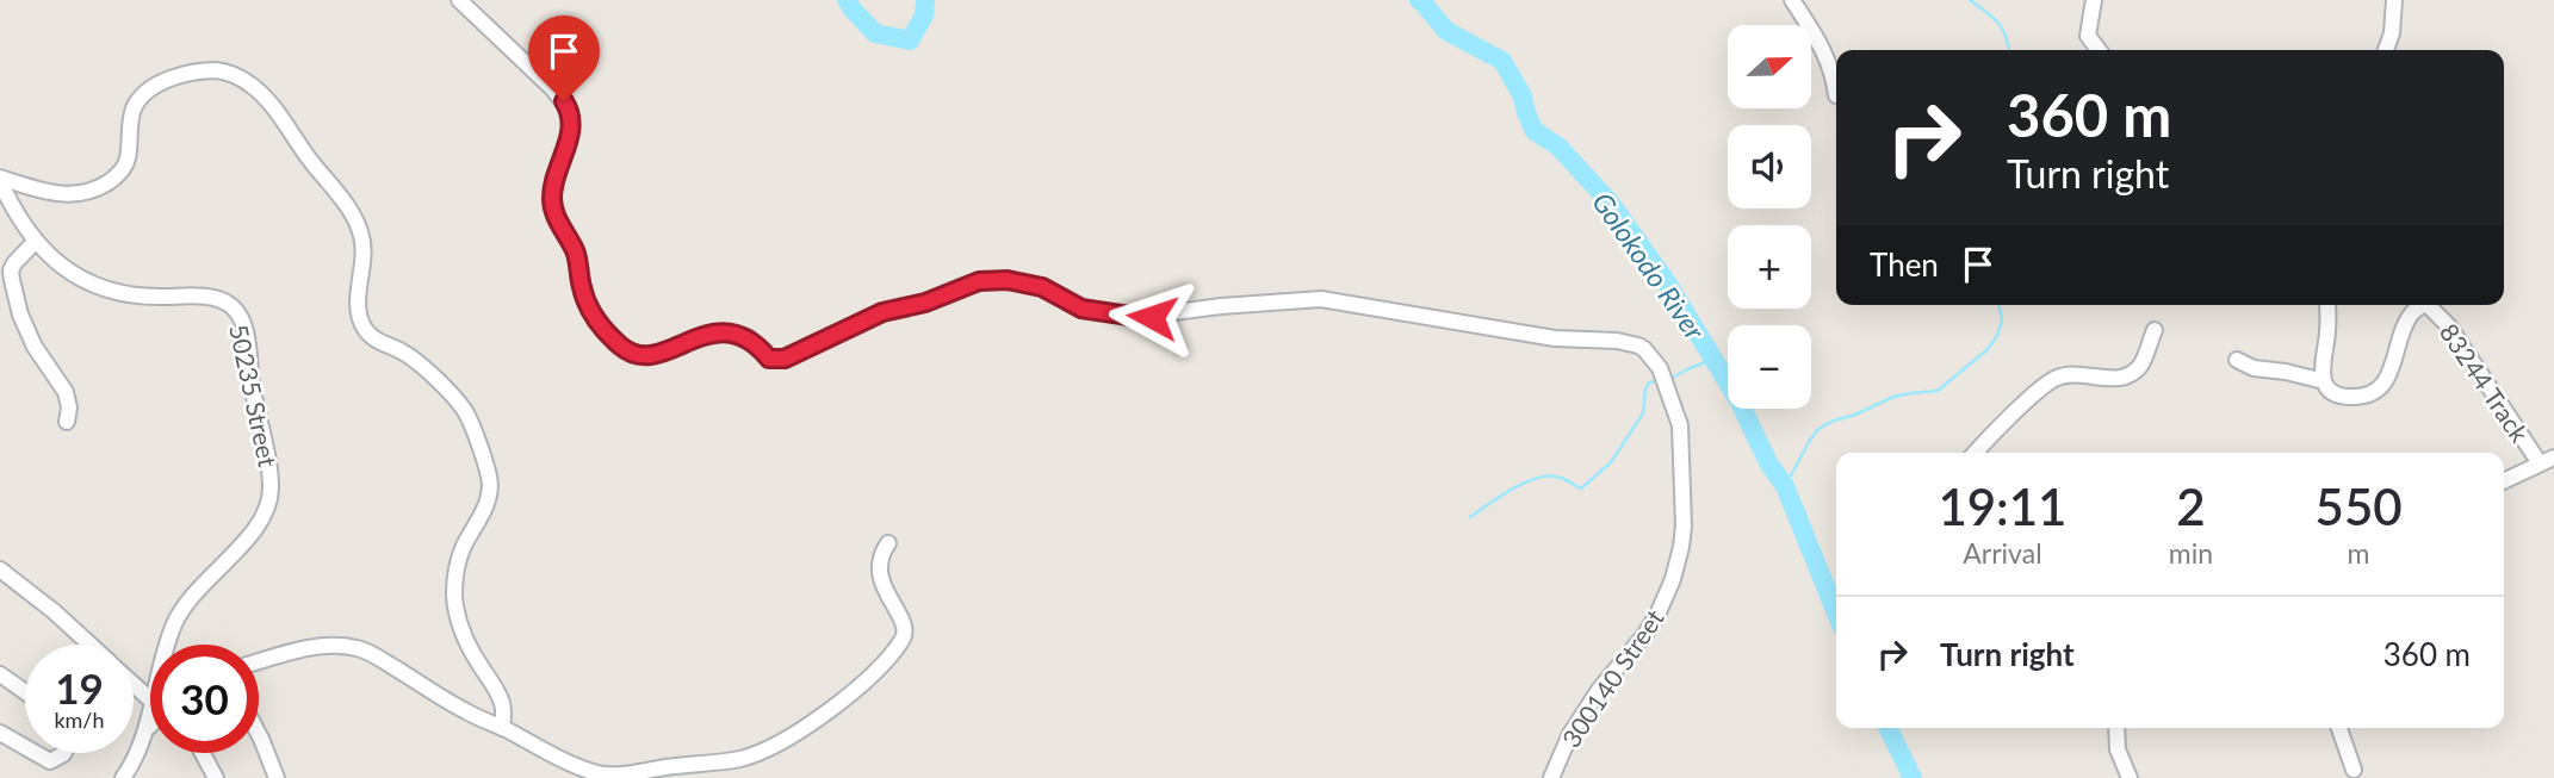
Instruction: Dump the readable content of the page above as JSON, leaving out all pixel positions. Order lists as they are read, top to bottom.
{
  "streets": {
    "street": ["83244 Track", "50235 Street", "300140 Street"]
  },
  "water": ["Golokodo River"],
  "north": "right",
  "page": {
    "map_buttons": ["+", "−"],
    "turn": ["360 m", "Turn right"],
    "then": "Then",
    "eta": [
      "19:11",
      "Arrival",
      "2",
      "min",
      "550",
      "m"
    ],
    "list": [
      {
        "name": "Turn right",
        "value": "360 m"
      }
    ],
    "speed": "19 km/h",
    "limit": "30"
  }
}
